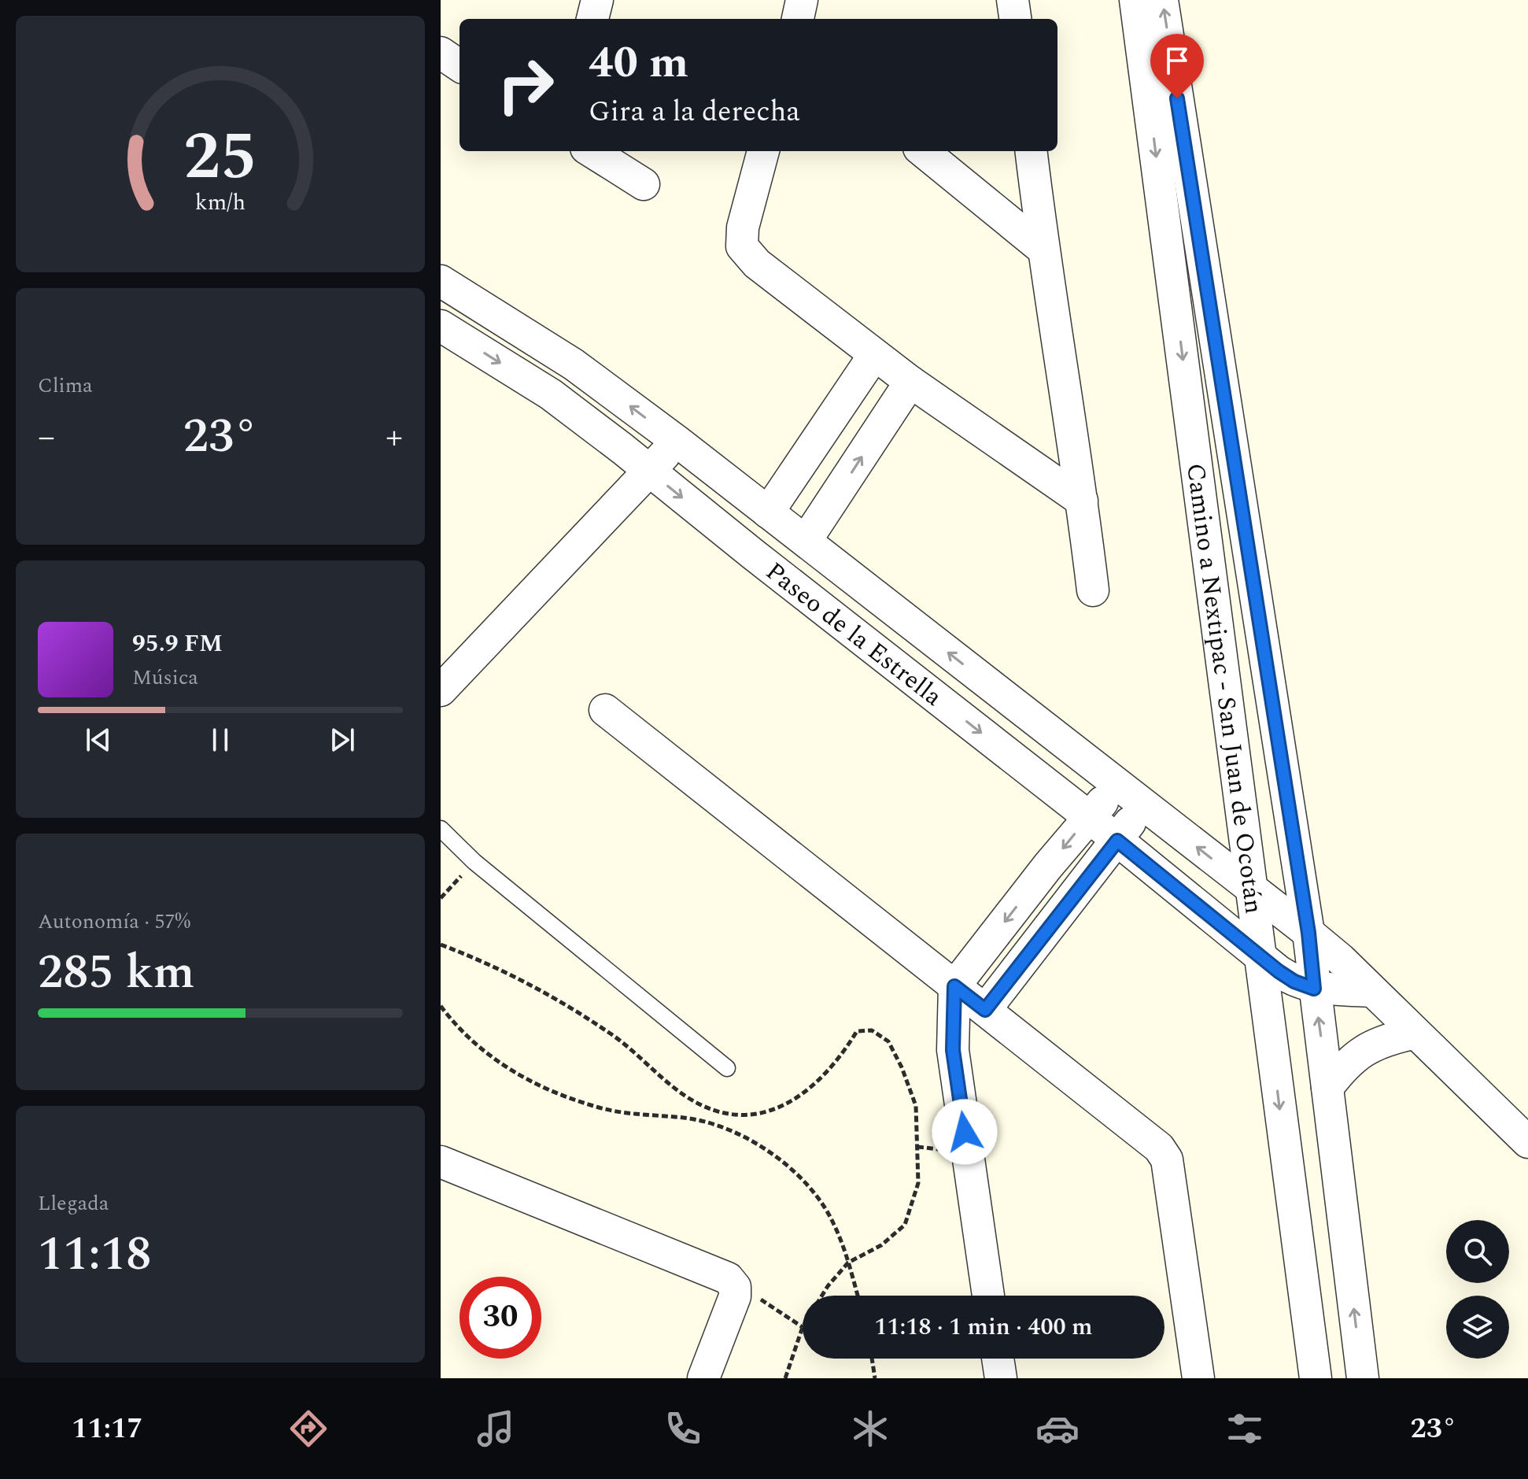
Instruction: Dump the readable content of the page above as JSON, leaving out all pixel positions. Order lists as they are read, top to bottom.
{
  "streets": {
    "street": ["Paseo de la Estrella", "Camino a Nextipac - San Juan de Ocotán"]
  },
  "crossings": [
    ["Paseo de la Estrella", "Camino a Nextipac - San Juan de Ocotán"]
  ],
  "page": {
    "turn": ["40 m", "Gira a la derecha"],
    "tile": [
      "Clima",
      ["Autonomía · 57%", "285 km"],
      ["Llegada", "11:18"]
    ],
    "heat": ["−", "23°", "+"],
    "song": ["95.9 FM", "Música"],
    "limit": "30",
    "trip": "11:18 · 1 min · 400 m",
    "tabs": ["11:17", "23°"],
    "gauge": ["25", "km/h"]
  }
}
